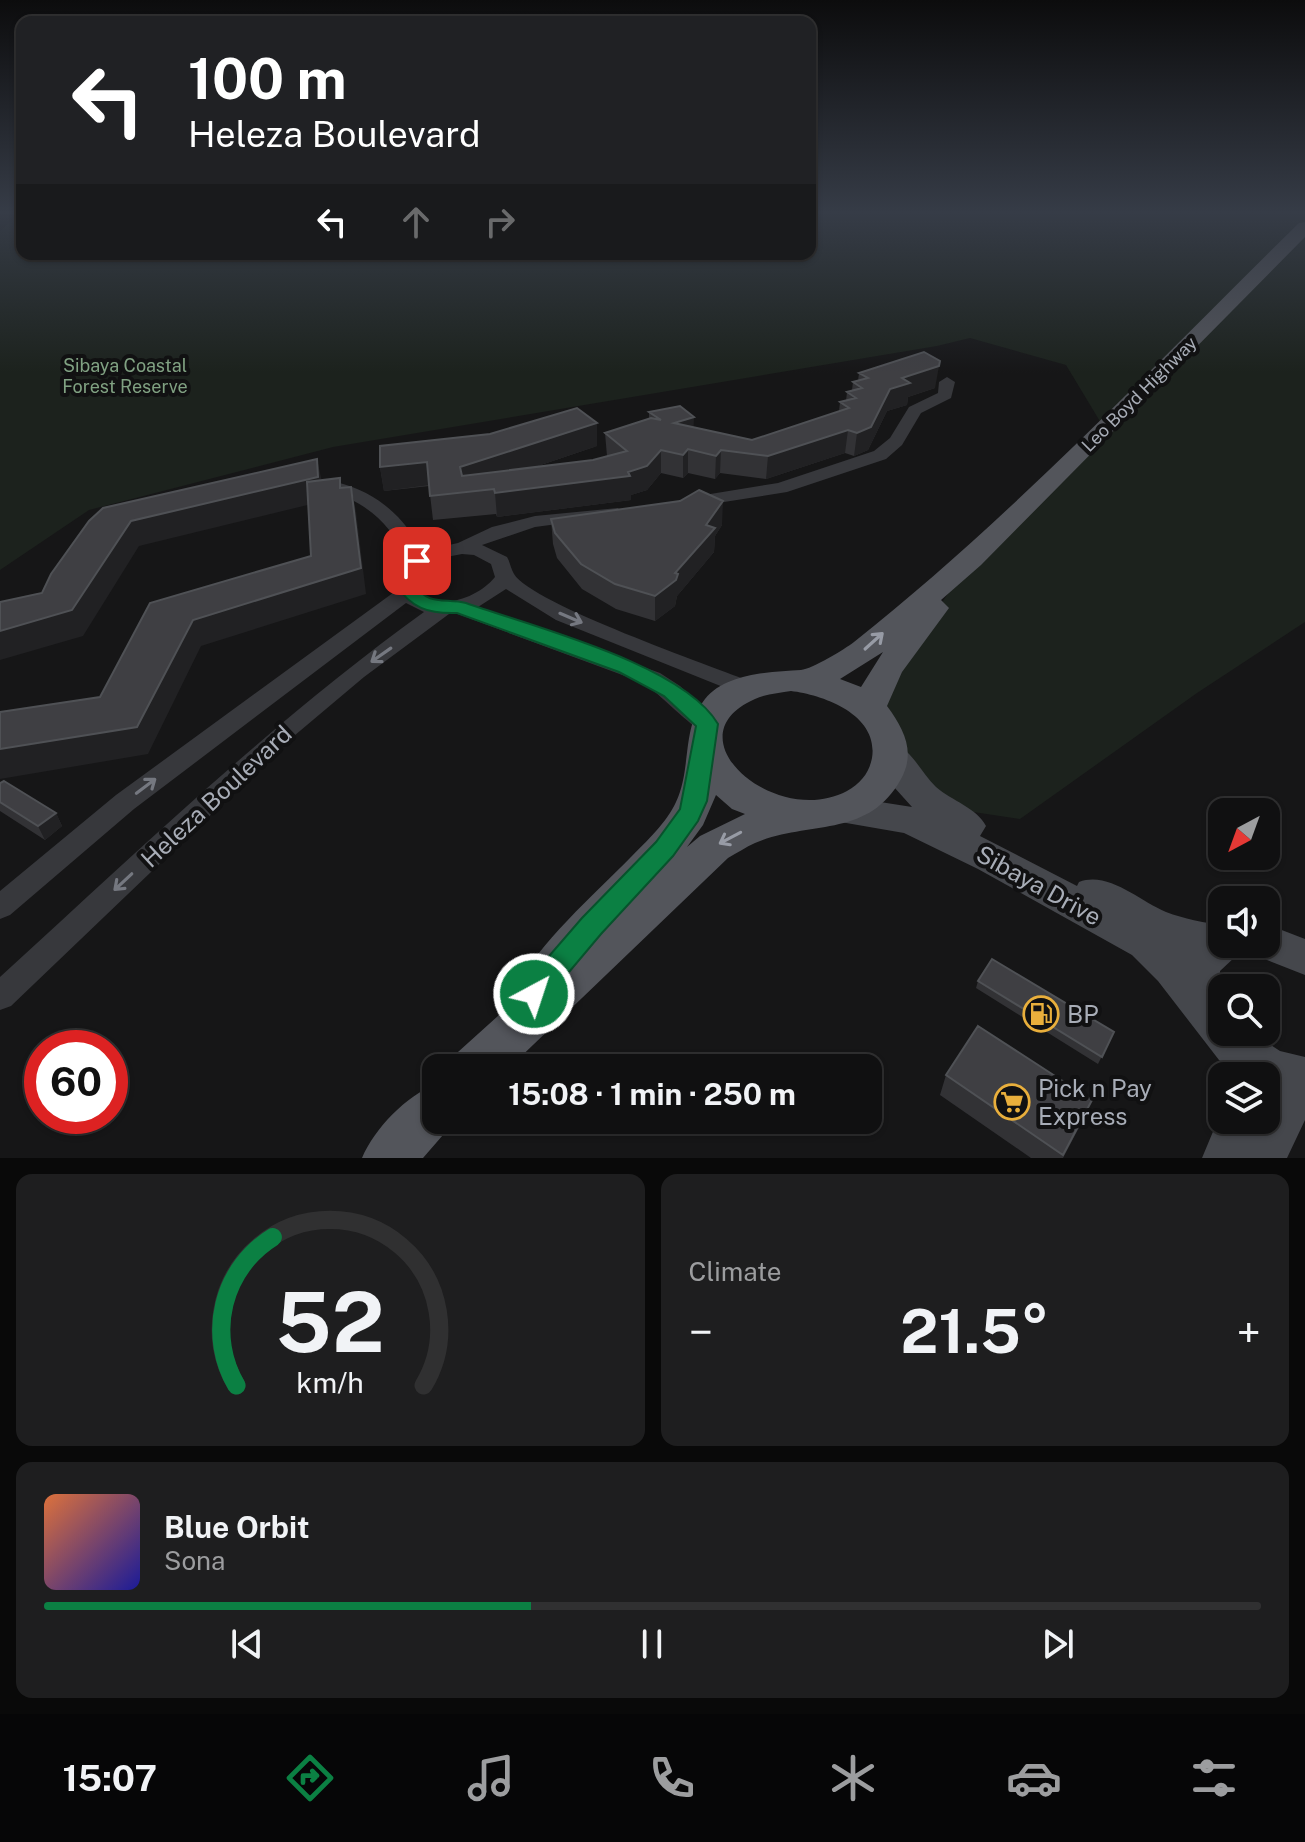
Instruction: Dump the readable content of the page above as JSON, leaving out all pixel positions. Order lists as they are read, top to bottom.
{
  "streets": {
    "main road": ["Leo Boyd Highway"],
    "street": ["Heleza Boulevard", "Sibaya Drive"]
  },
  "crossings": [
    ["Leo Boyd Highway", "Sibaya Drive"]
  ],
  "parks": ["Sibaya Coastal Forest Reserve"],
  "places": {
    "fuel station": ["BP"],
    "supermarket": ["Pick n Pay Express"]
  },
  "north": "bottom left",
  "page": {
    "turn": ["100 m", "Heleza Boulevard"],
    "limit": "60",
    "trip": "15:08 · 1 min · 250 m",
    "tile": "Climate",
    "heat": ["−", "21.5°", "+"],
    "song": ["Blue Orbit", "Sona"],
    "tabs": "15:07",
    "gauge": ["52", "km/h"]
  }
}
